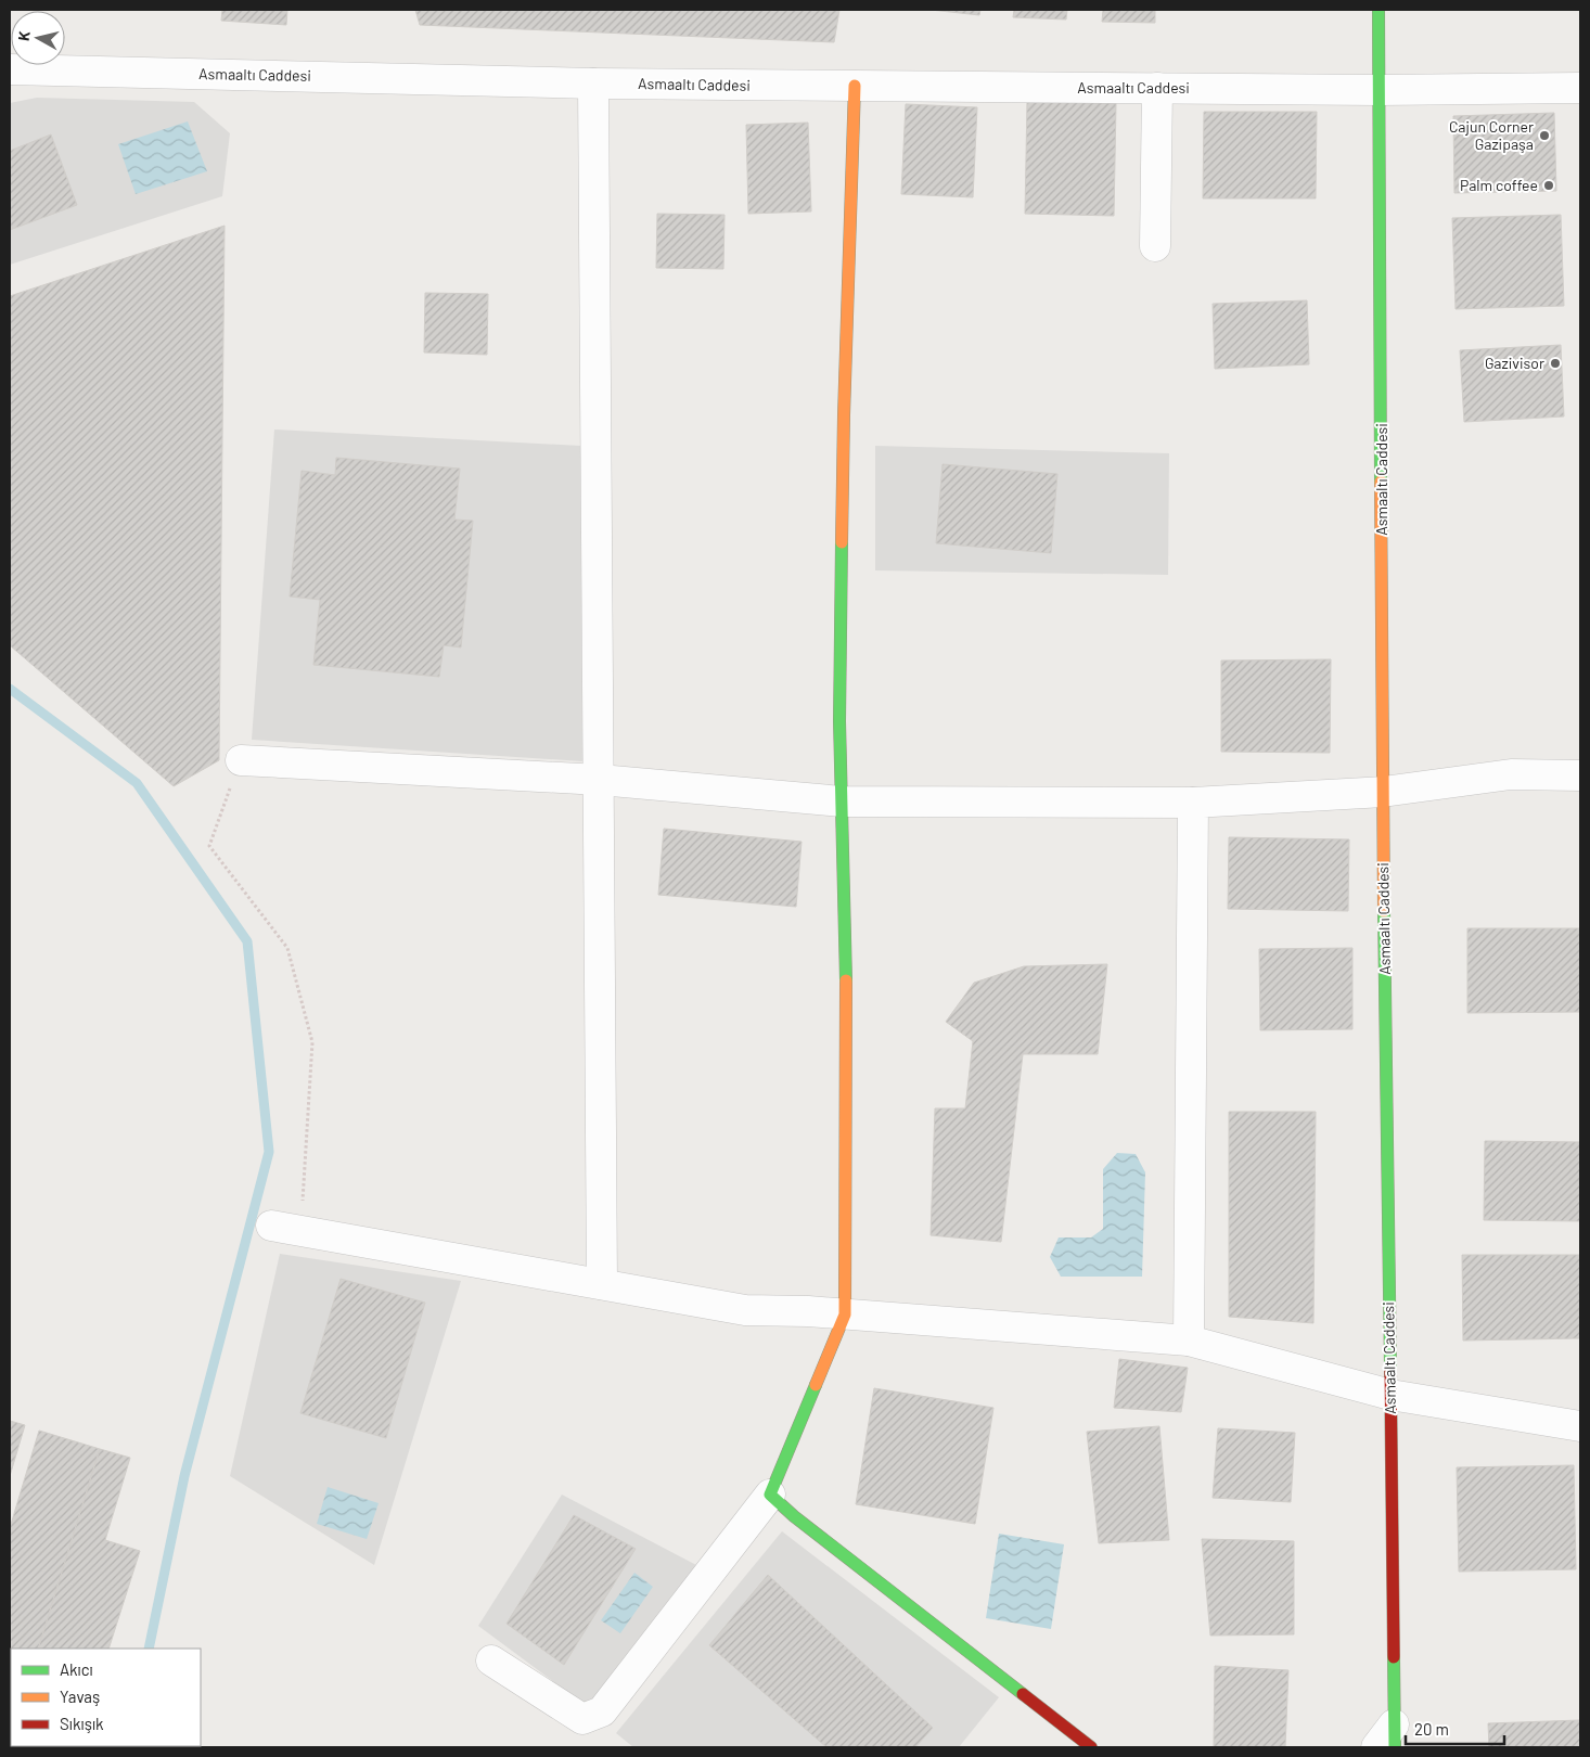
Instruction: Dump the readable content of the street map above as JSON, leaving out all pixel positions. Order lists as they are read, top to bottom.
{
  "streets": {
    "street": ["Asmaaltı Caddesi"]
  },
  "places": ["Cajun Corner Gazipaşa", "Palm coffee", "Gazivisor"],
  "legend": ["Akıcı", "Yavaş", "Sıkışık"],
  "scale_bar": "20 m",
  "north": "left"
}
